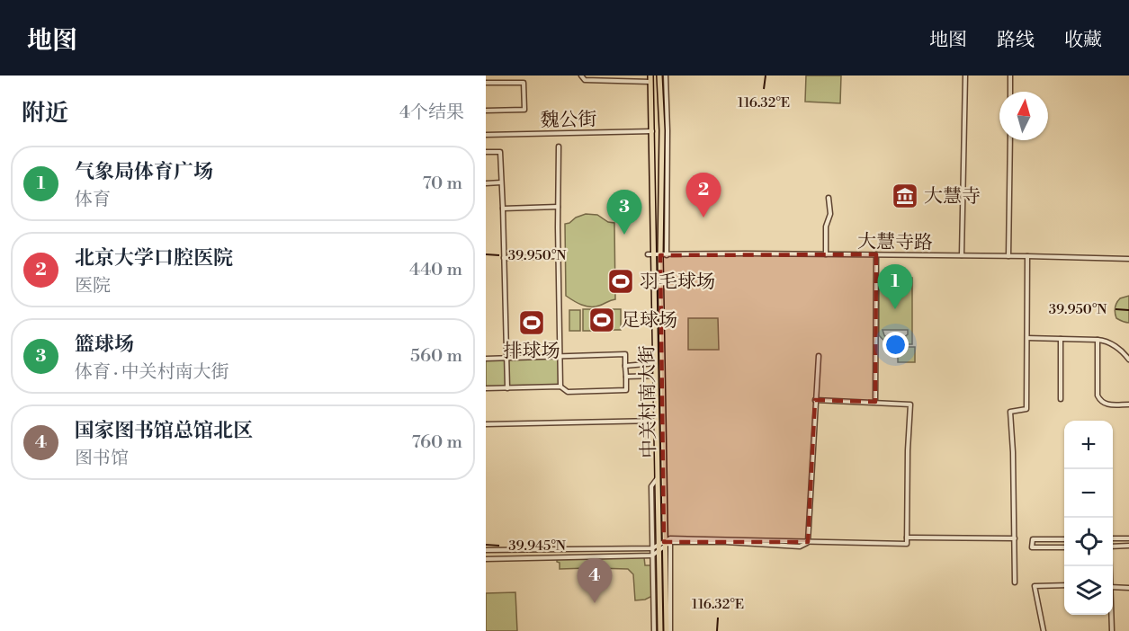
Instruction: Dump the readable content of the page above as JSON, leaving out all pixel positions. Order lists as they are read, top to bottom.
{
  "streets": {
    "main road": ["中关村南大街"],
    "street": ["魏公街", "大慧寺路"]
  },
  "crossings": [
    ["魏公街", "中关村南大街"],
    ["大慧寺路", "中关村南大街"]
  ],
  "places": {
    "museum": ["大慧寺"],
    "sports": ["羽毛球场", "足球场", "排球场"]
  },
  "north": "top",
  "page": {
    "header": "地图",
    "nav": ["地图", "路线", "收藏"],
    "heading": ["附近", "4个结果"],
    "list": [
      {
        "mark": "1",
        "name": "气象局体育广场",
        "note": "体育",
        "value": "70 m"
      },
      {
        "mark": "2",
        "name": "北京大学口腔医院",
        "note": "医院",
        "value": "440 m"
      },
      {
        "mark": "3",
        "name": "篮球场",
        "note": "体育 · 中关村南大街",
        "value": "560 m"
      },
      {
        "mark": "4",
        "name": "国家图书馆总馆北区",
        "note": "图书馆",
        "value": "760 m"
      }
    ],
    "pins": [
      "2",
      "3",
      "1",
      "4"
    ],
    "map_buttons": ["+", "−"]
  },
  "coordinates": ["116.32°E", "39.950°N", "39.945°N"]
}
